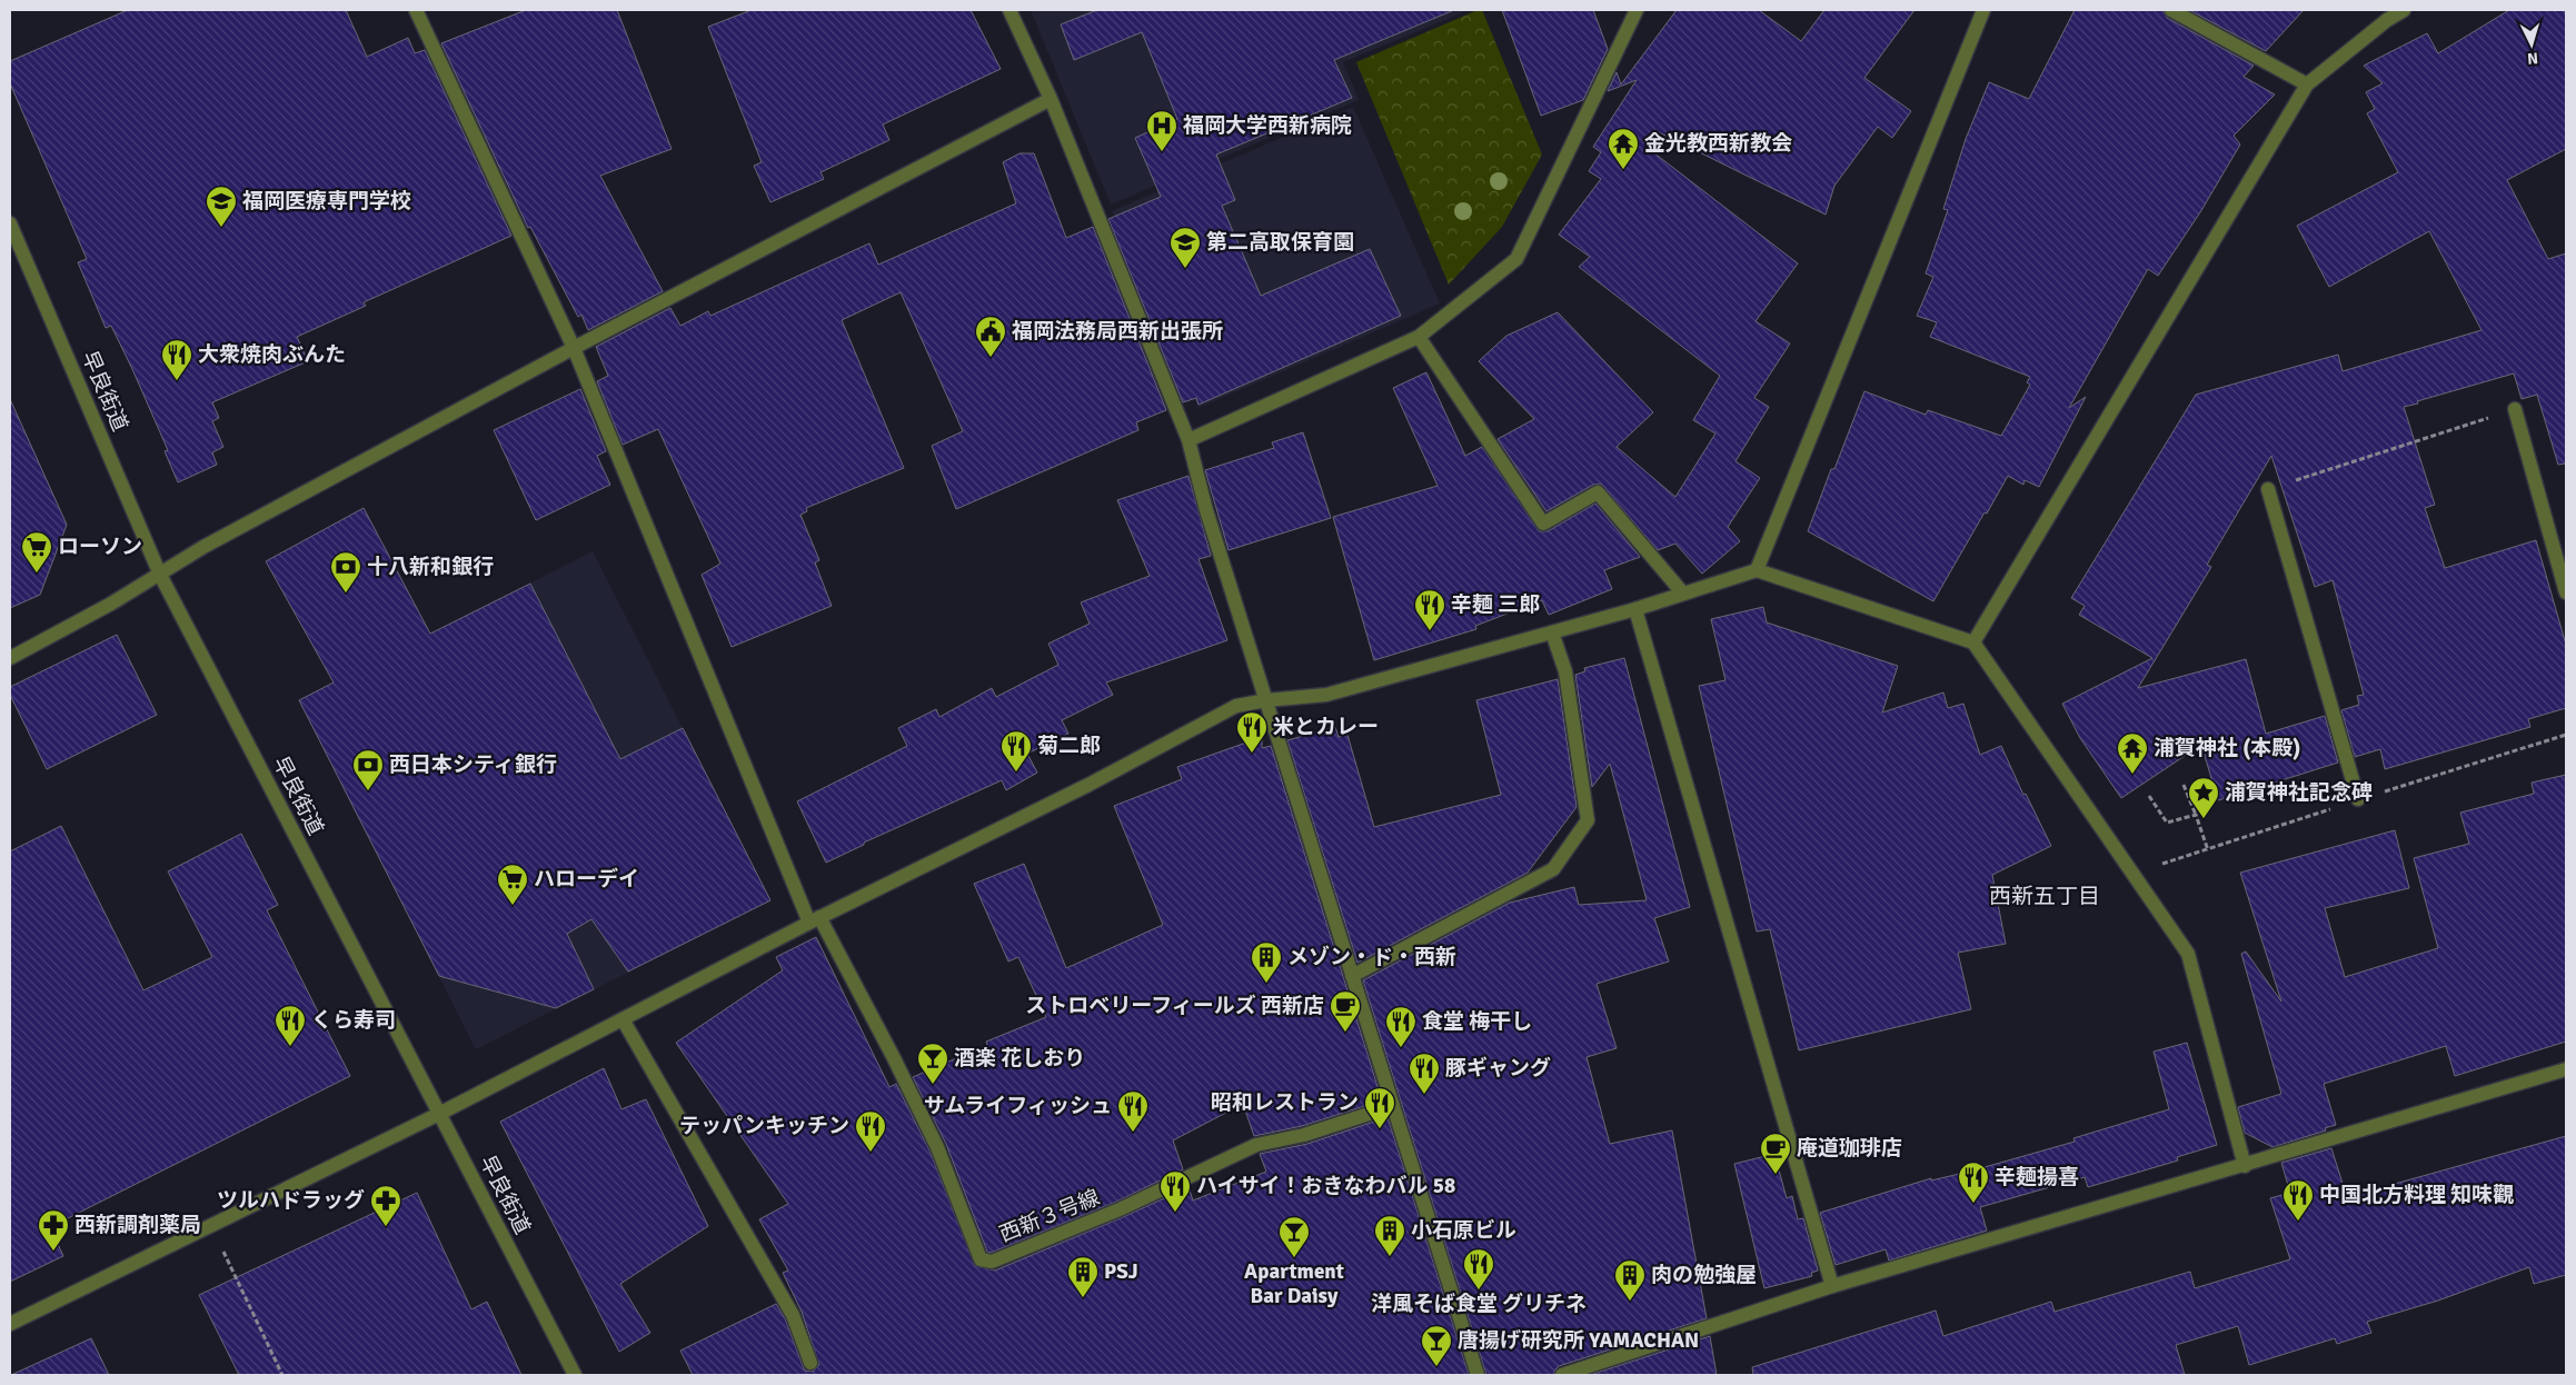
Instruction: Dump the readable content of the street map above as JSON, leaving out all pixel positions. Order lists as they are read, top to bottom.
{
  "streets": {
    "street": ["早良街道", "西新３号線"]
  },
  "districts": ["西新五丁目"],
  "places": {
    "hospital": ["福岡大学西新病院"],
    "temple": ["金光教西新教会", "浦賀神社 (本殿)"],
    "school or university": ["福岡医療専門学校", "第二高取保育園"],
    "public building": ["福岡法務局西新出張所"],
    "restaurant": [
      "大衆焼肉ぶんた",
      "辛麺 三郎",
      "米とカレー",
      "菊二郎",
      "くら寿司",
      "食堂 梅干し",
      "豚ギャング",
      "昭和レストラン",
      "サムライフィッシュ",
      "テッパンキッチン",
      "辛麺揚喜",
      "ハイサイ！おきなわバル 58",
      "中国北方料理 知味觀",
      "洋風そば食堂 グリチネ"
    ],
    "supermarket": ["ローソン", "ハローデイ"],
    "bank": ["十八新和銀行", "西日本シティ銀行"],
    "place": ["浦賀神社記念碑"],
    "building": [
      "メゾン・ド・西新",
      "小石原ビル",
      "PSJ",
      "肉の勉強屋"
    ],
    "cafe": ["ストロベリーフィールズ 西新店", "庵道珈琲店"],
    "bar": ["酒楽 花しおり", "Apartment Bar Daisy", "唐揚げ研究所 YAMACHAN"],
    "pharmacy": ["ツルハドラッグ", "西新調剤薬局"]
  },
  "north": "bottom"
}
